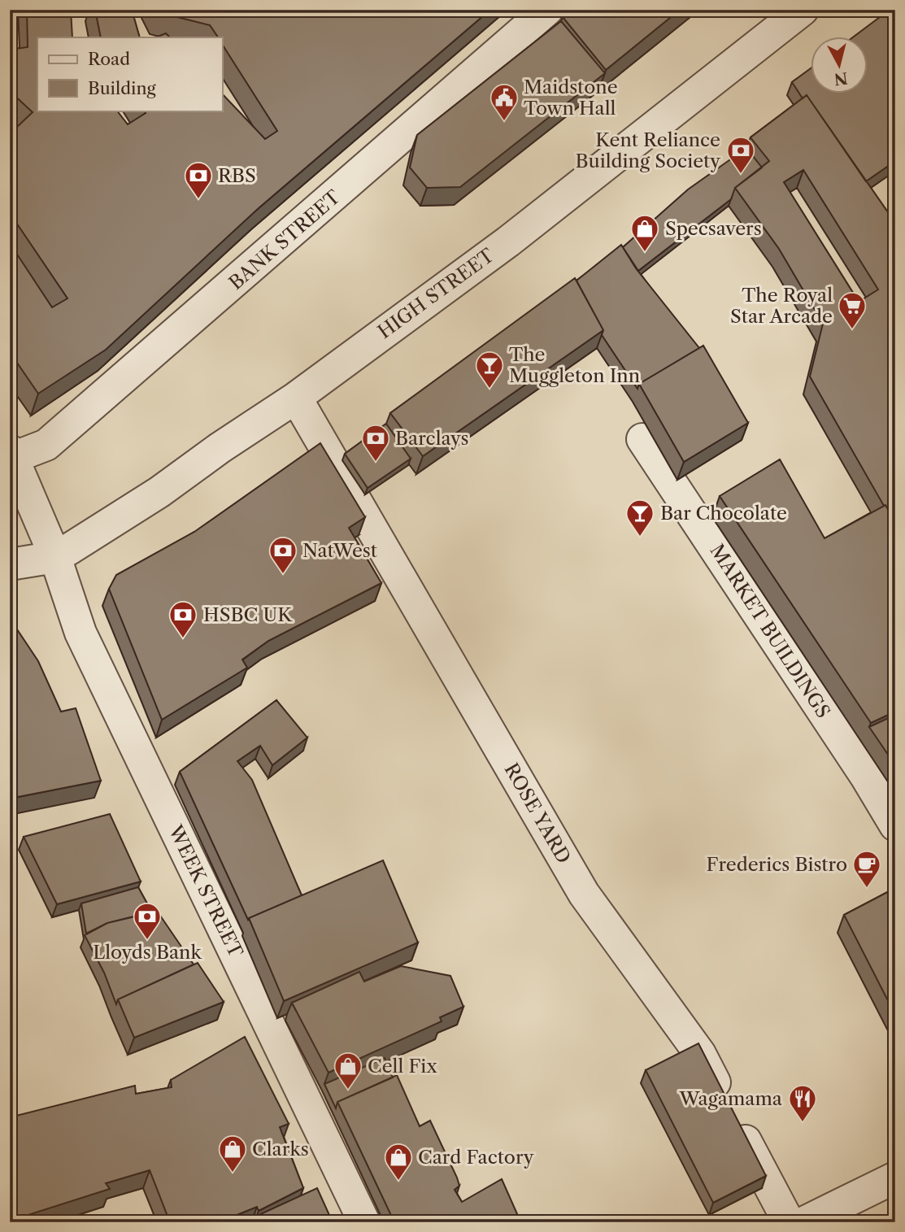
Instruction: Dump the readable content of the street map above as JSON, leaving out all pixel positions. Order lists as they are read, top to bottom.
{
  "streets": {
    "street": [
      "BANK STREET",
      "HIGH STREET",
      "MARKET BUILDINGS",
      "ROSE YARD",
      "WEEK STREET"
    ]
  },
  "crossings": [
    ["BANK STREET", "WEEK STREET"],
    ["HIGH STREET", "ROSE YARD"],
    ["HIGH STREET", "WEEK STREET"]
  ],
  "places": {
    "public building": ["Maidstone Town Hall"],
    "bank": [
      "Kent Reliance Building Society",
      "RBS",
      "Barclays",
      "NatWest",
      "HSBC UK",
      "Lloyds Bank"
    ],
    "shop": [
      "Specsavers",
      "Cell Fix",
      "Clarks",
      "Card Factory"
    ],
    "supermarket": ["The Royal Star Arcade"],
    "bar": ["The Muggleton Inn", "Bar Chocolate"],
    "cafe": ["Frederics Bistro"],
    "restaurant": ["Wagamama"]
  },
  "legend": ["Road", "Building"],
  "north": "bottom"
}
